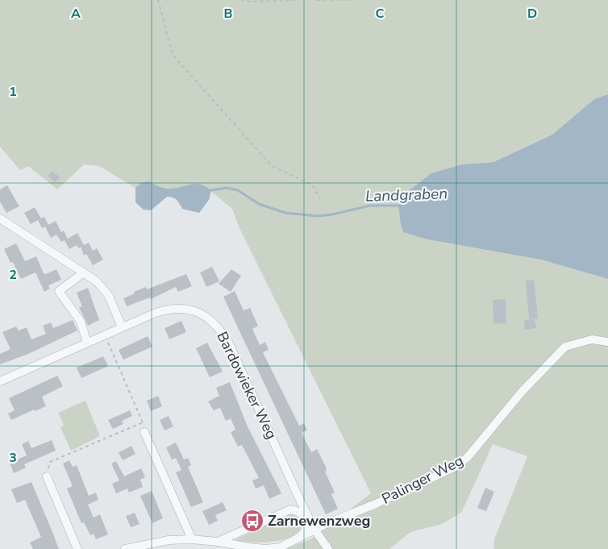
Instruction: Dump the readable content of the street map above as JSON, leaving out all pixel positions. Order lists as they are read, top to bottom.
{
  "streets": {
    "street": ["Bardowieker Weg", "Palinger Weg"]
  },
  "crossings": [
    ["Bardowieker Weg", "Palinger Weg"]
  ],
  "water": ["Landgraben"],
  "places": {
    "bus stop": ["Zarnewenzweg"]
  },
  "grid": {
    "columns": [
      "A",
      "B",
      "C",
      "D"
    ],
    "rows": ["1", "2", "3"]
  }
}
